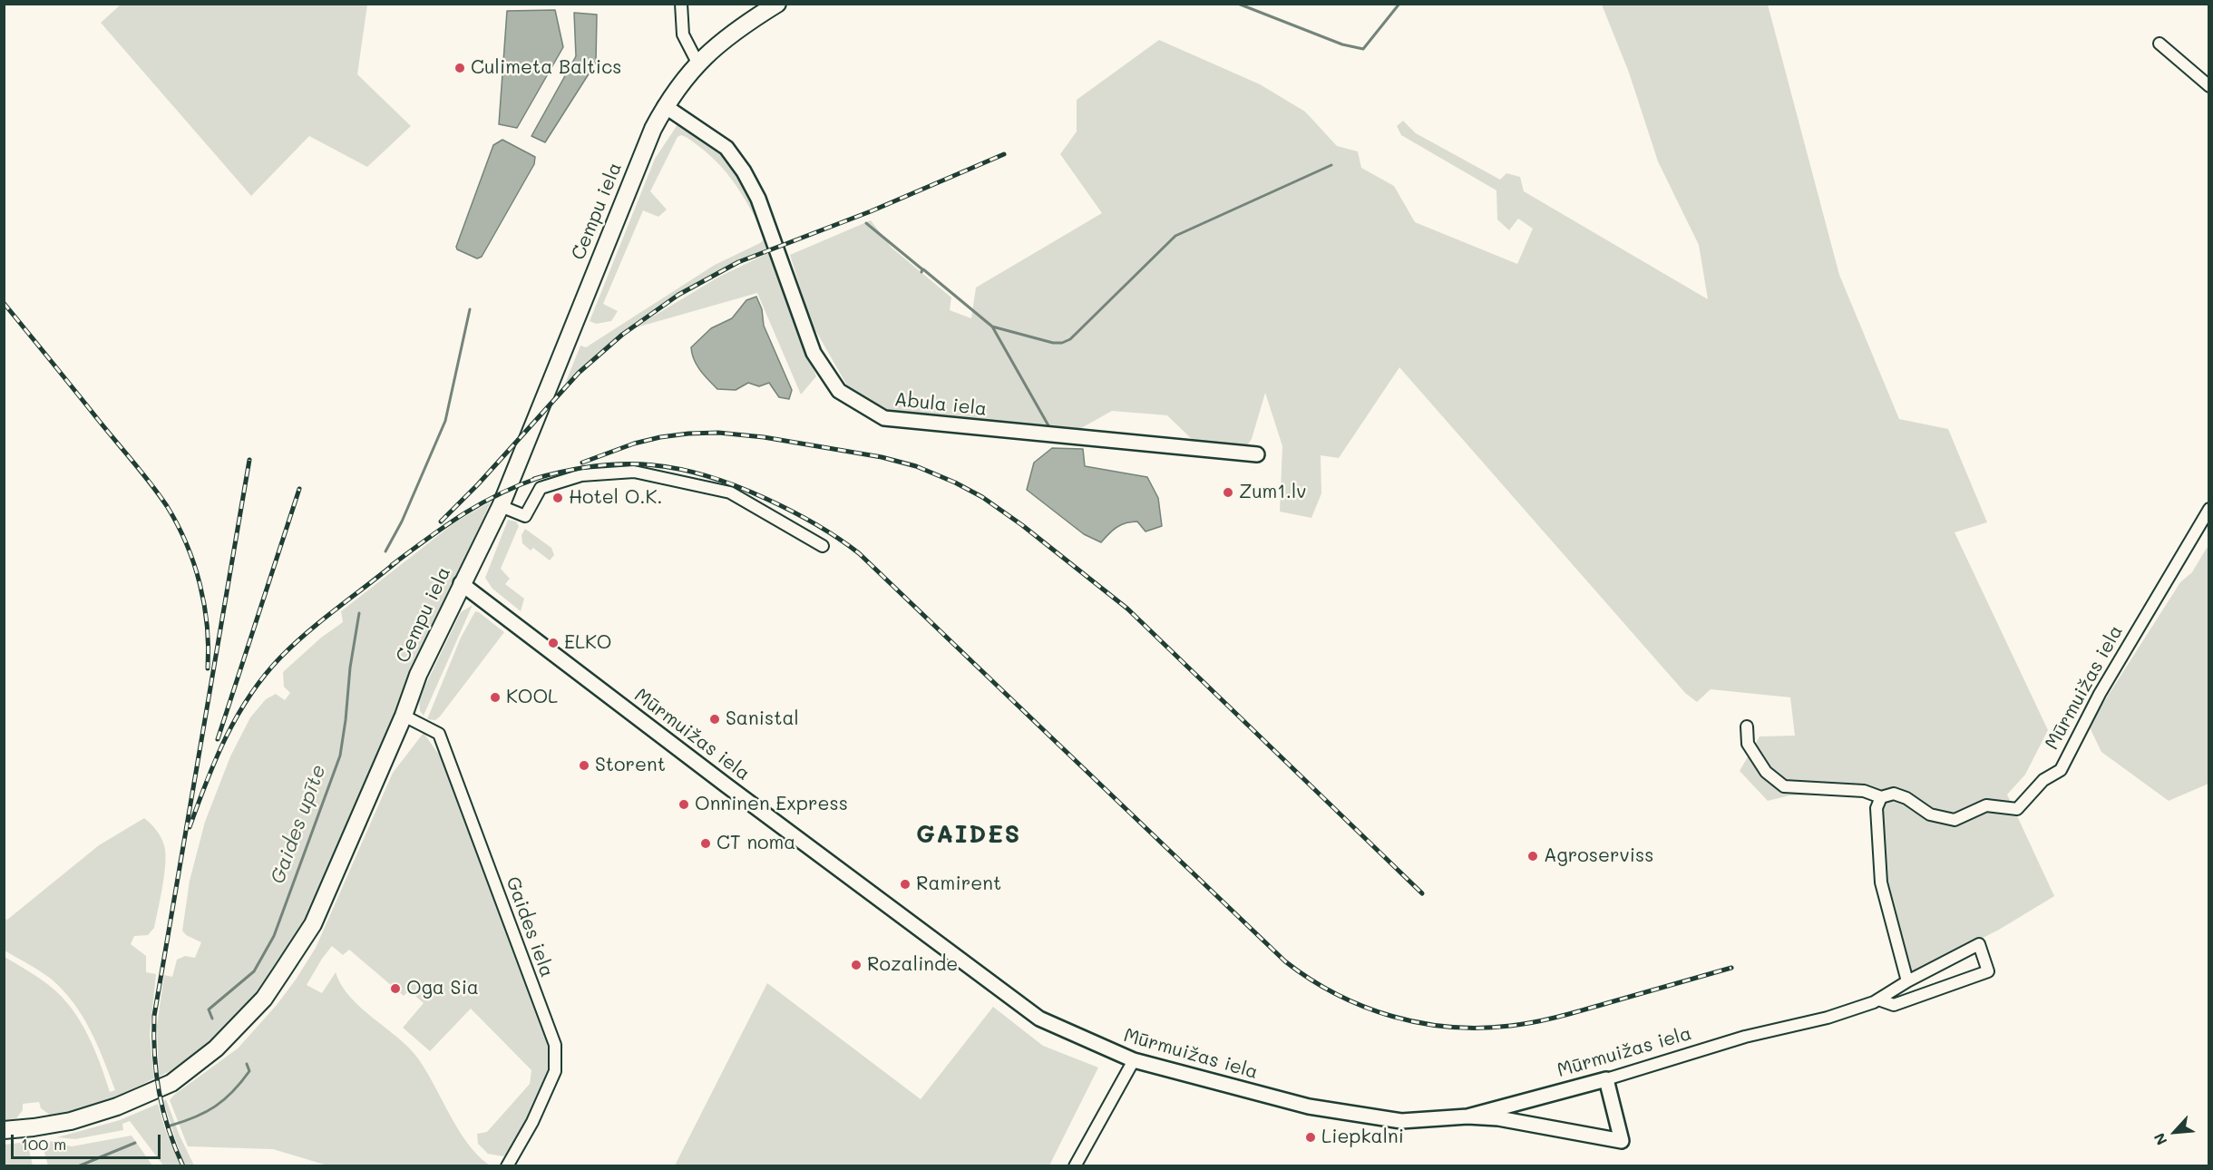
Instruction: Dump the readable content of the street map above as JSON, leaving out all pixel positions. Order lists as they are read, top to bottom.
{
  "streets": {
    "main road": ["Cempu iela"],
    "street": ["Abula iela", "Mūrmuižas iela", "Gaides iela"]
  },
  "crossings": [
    ["Cempu iela", "Abula iela"],
    ["Cempu iela", "Mūrmuižas iela"],
    ["Cempu iela", "Gaides iela"]
  ],
  "districts": ["GAIDES"],
  "water": ["Gaides upīte"],
  "places": [
    "Culimeta Baltics",
    "Zum1.lv",
    "Hotel O.K.",
    "ELKO",
    "KOOL",
    "Sanistal",
    "Storent",
    "Onninen Express",
    "CT noma",
    "Agroserviss",
    "Ramirent",
    "Rozalinde",
    "Oga Sia",
    "Liepkalni"
  ],
  "scale_bar": "100 m",
  "north": "bottom left"
}
